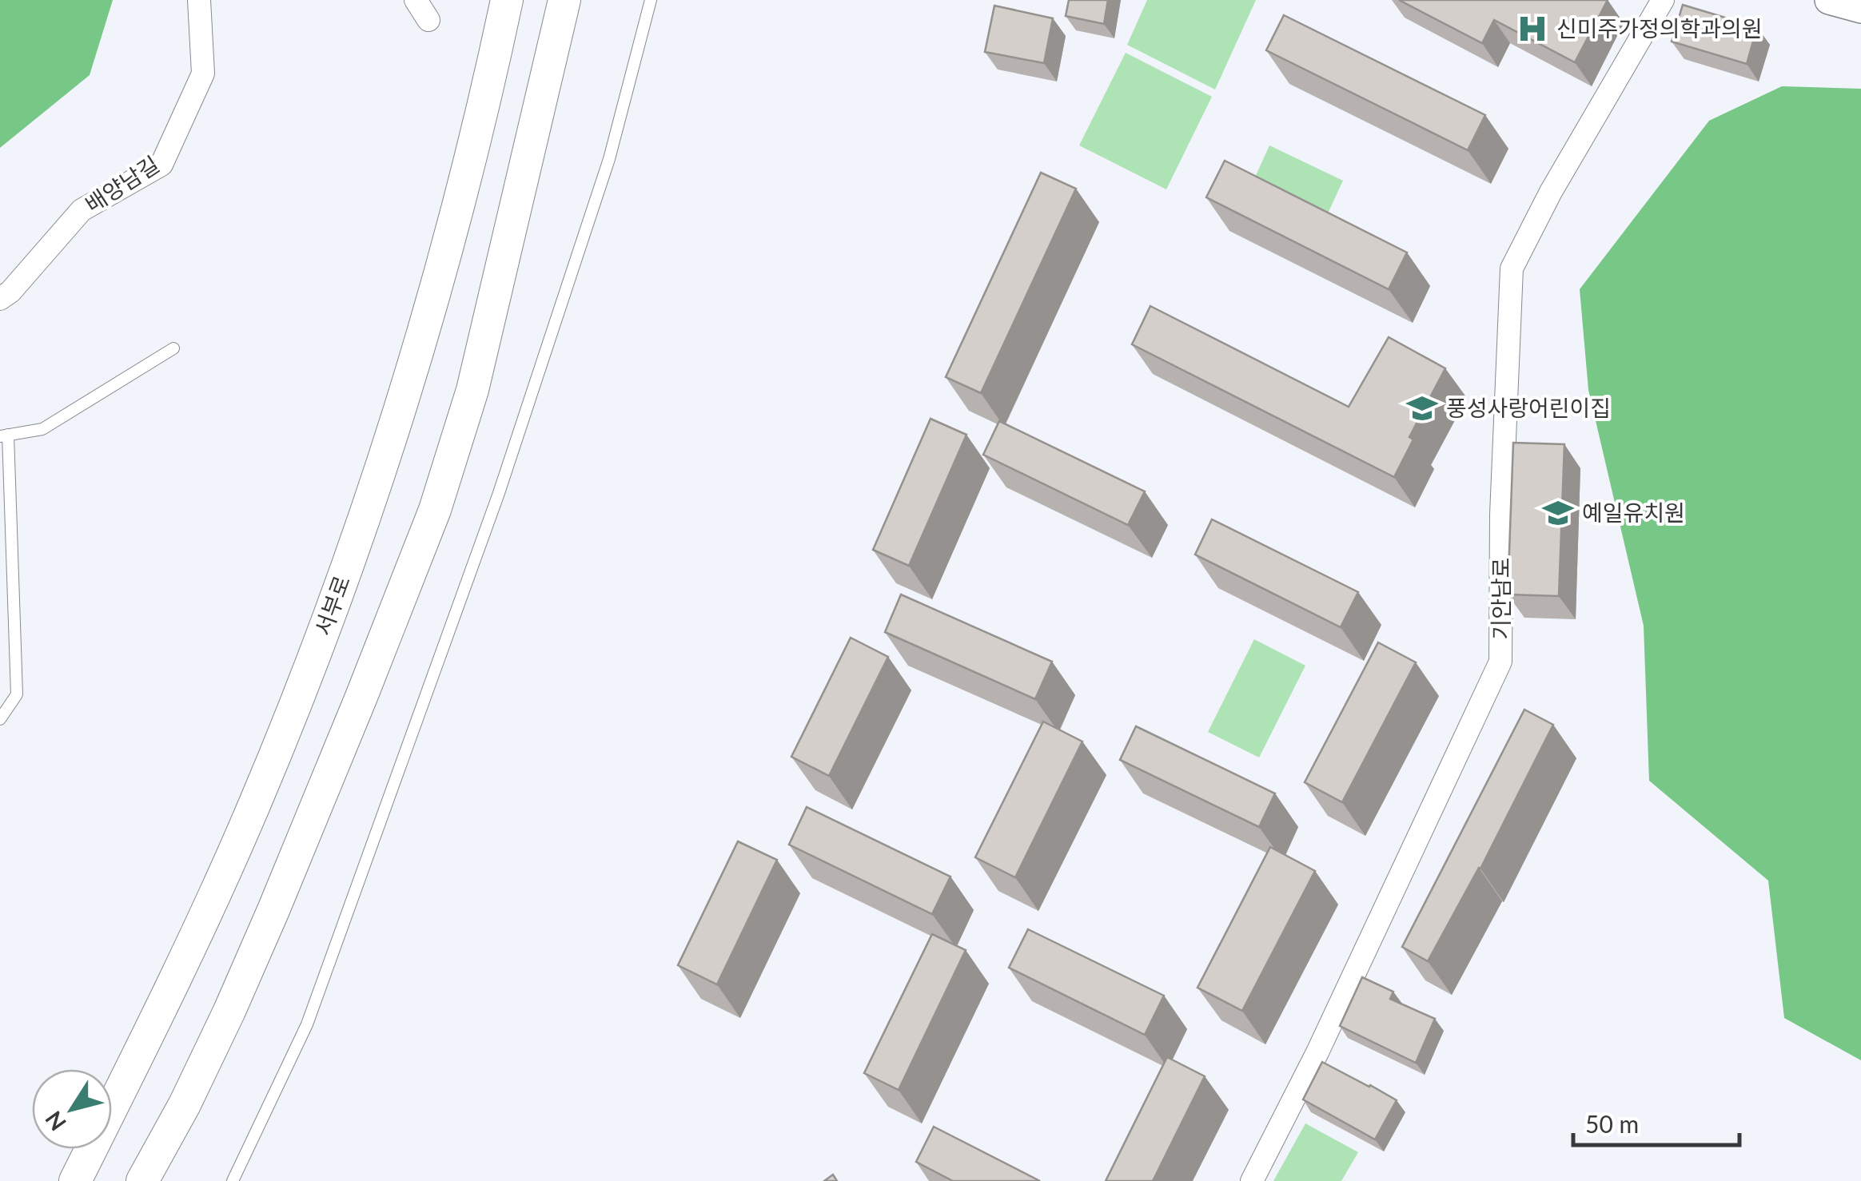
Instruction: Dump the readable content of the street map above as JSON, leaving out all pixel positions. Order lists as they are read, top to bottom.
{
  "streets": {
    "main road": ["서부로"],
    "street": ["배양남길", "기안남로"]
  },
  "places": {
    "hospital": ["신미주가정의학과의원"],
    "school or university": ["풍성사랑어린이집", "예일유치원"]
  },
  "scale_bar": "50 m",
  "north": "bottom left"
}
